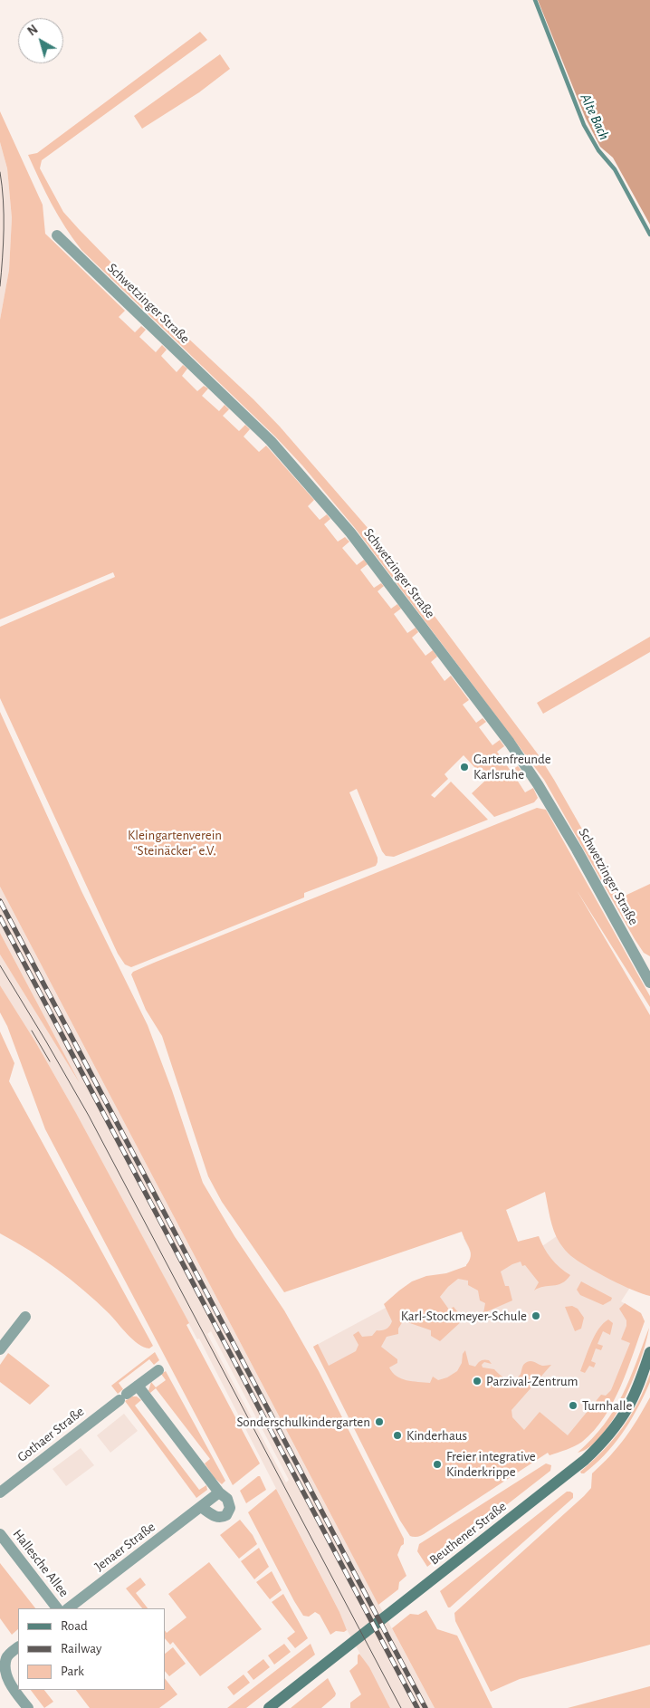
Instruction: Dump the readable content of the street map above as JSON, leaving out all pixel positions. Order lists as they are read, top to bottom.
{
  "streets": {
    "main road": ["Beuthener Straße"],
    "street": [
      "Schwetzinger Straße",
      "Gothaer Straße",
      "Jenaer Straße",
      "Hallesche Allee"
    ]
  },
  "water": ["Alte Bach"],
  "parks": ["Kleingartenverein \"Steinäcker\" e.V."],
  "places": [
    "Gartenfreunde Karlsruhe",
    "Karl-Stockmeyer-Schule",
    "Parzival-Zentrum",
    "Turnhalle",
    "Sonderschulkindergarten",
    "Kinderhaus",
    "Freier integrative Kinderkrippe"
  ],
  "legend": ["Road", "Railway", "Park"],
  "north": "top left"
}
